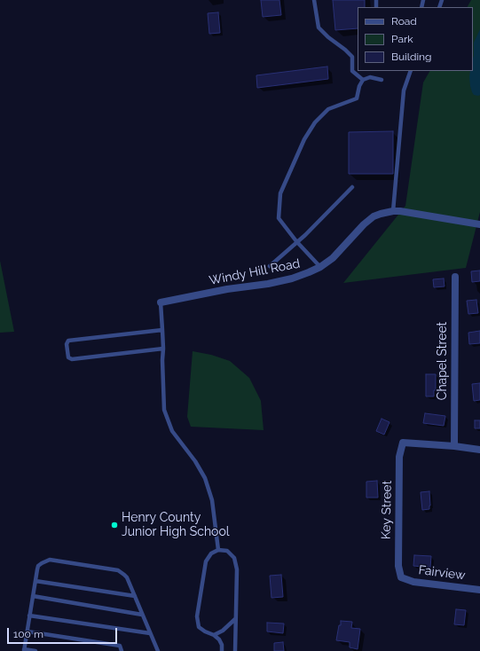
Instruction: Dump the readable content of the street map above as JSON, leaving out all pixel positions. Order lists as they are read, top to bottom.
{
  "streets": {
    "street": [
      "Windy Hill Road",
      "Chapel Street",
      "Key Street",
      "Fairview"
    ]
  },
  "crossings": [
    ["Chapel Street", "Key Street"],
    ["Key Street", "Fairview"]
  ],
  "places": ["Henry County Junior High School"],
  "legend": ["Road", "Park", "Building"],
  "scale_bar": "100 m"
}
